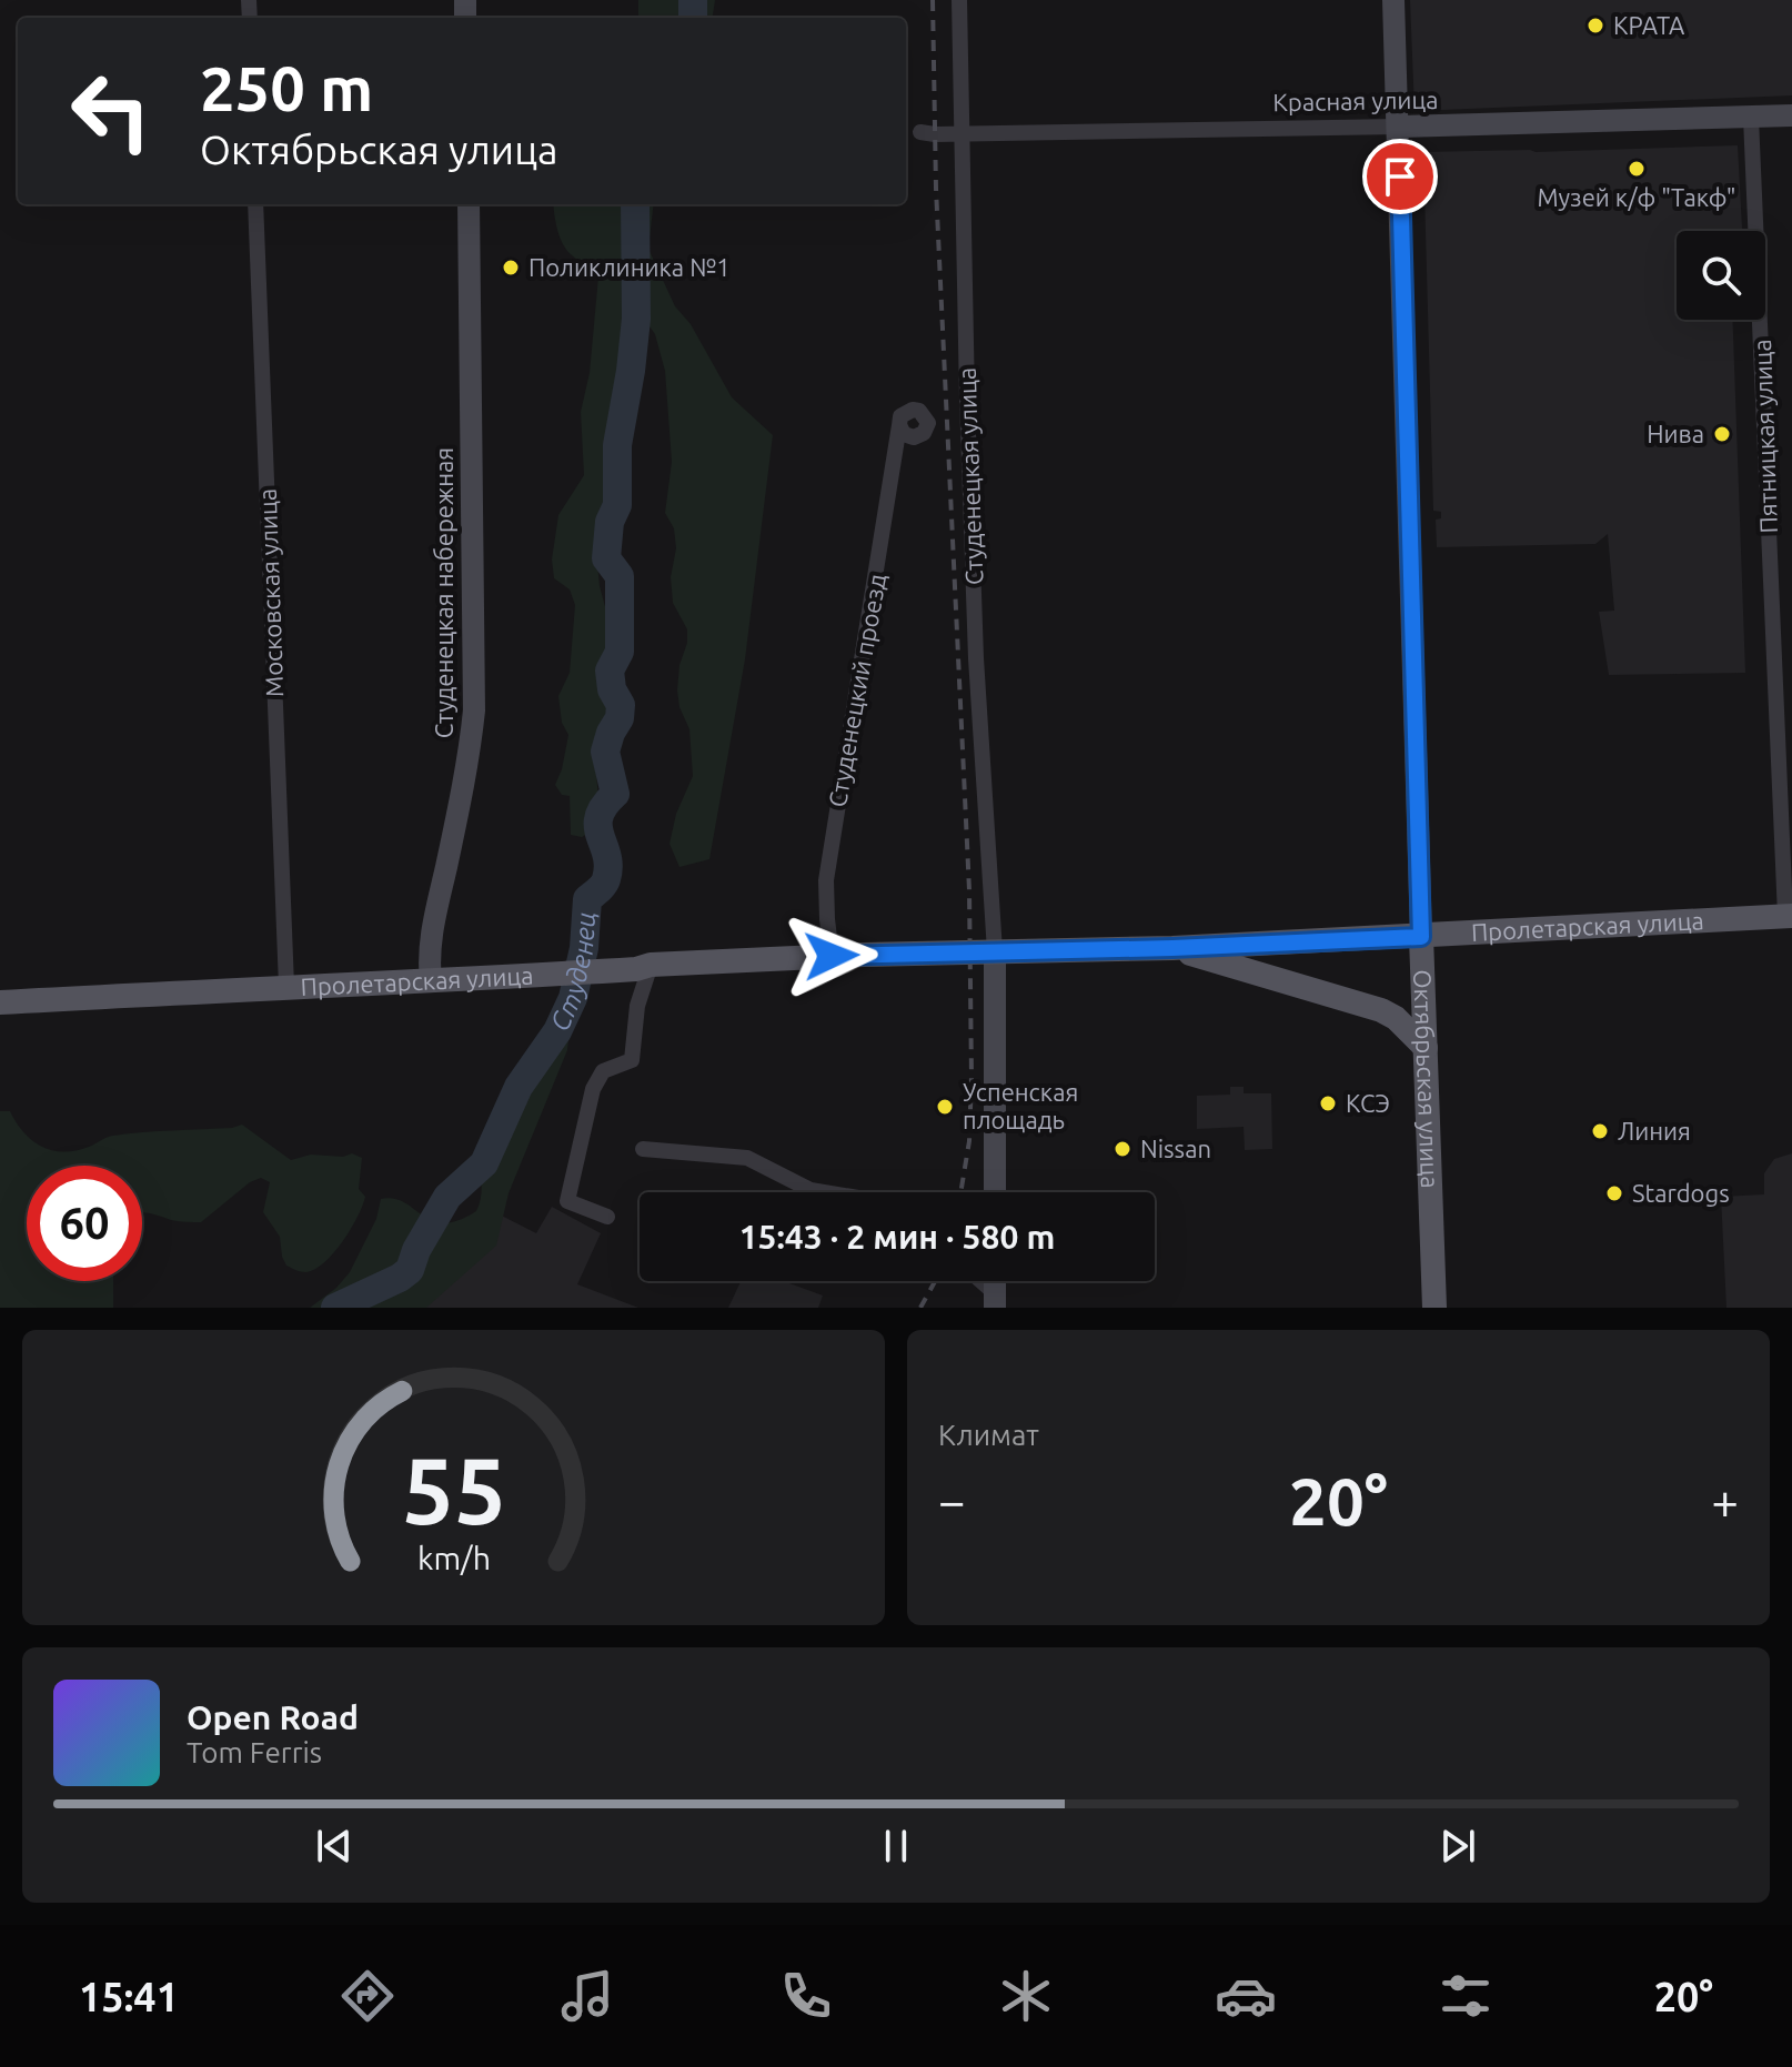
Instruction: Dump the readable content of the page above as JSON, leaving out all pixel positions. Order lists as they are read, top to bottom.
{
  "streets": {
    "main road": ["Пролетарская улица", "Октябрьская улица"],
    "street": [
      "Красная улица",
      "Пятницкая улица",
      "Студенецкая улица",
      "Московская улица",
      "Студенецкая набережная",
      "Студенецкий проезд"
    ]
  },
  "crossings": [
    ["Красная улица", "Пятницкая улица"],
    ["Красная улица", "Студенецкая улица"],
    ["Красная улица", "Октябрьская улица"],
    ["Пятницкая улица", "Пролетарская улица"],
    ["Студенецкая улица", "Пролетарская улица"],
    ["Московская улица", "Пролетарская улица"],
    ["Студенецкая набережная", "Пролетарская улица"],
    ["Студенецкий проезд", "Пролетарская улица"],
    ["Пролетарская улица", "Октябрьская улица"]
  ],
  "water": ["Студенец"],
  "places": [
    "КРАТА",
    "Музей к/ф \"Такф\"",
    "Поликлиника №1",
    "Нива",
    "КСЭ",
    "Успенская площадь",
    "Линия",
    "Nissan",
    "Stardogs"
  ],
  "page": {
    "turn": ["250 m", "Октябрьская улица"],
    "limit": "60",
    "trip": "15:43 · 2 мин · 580 m",
    "tile": "Климат",
    "heat": ["−", "20°", "+"],
    "song": ["Open Road", "Tom Ferris"],
    "tabs": ["15:41", "20°"],
    "gauge": ["55", "km/h"]
  }
}
